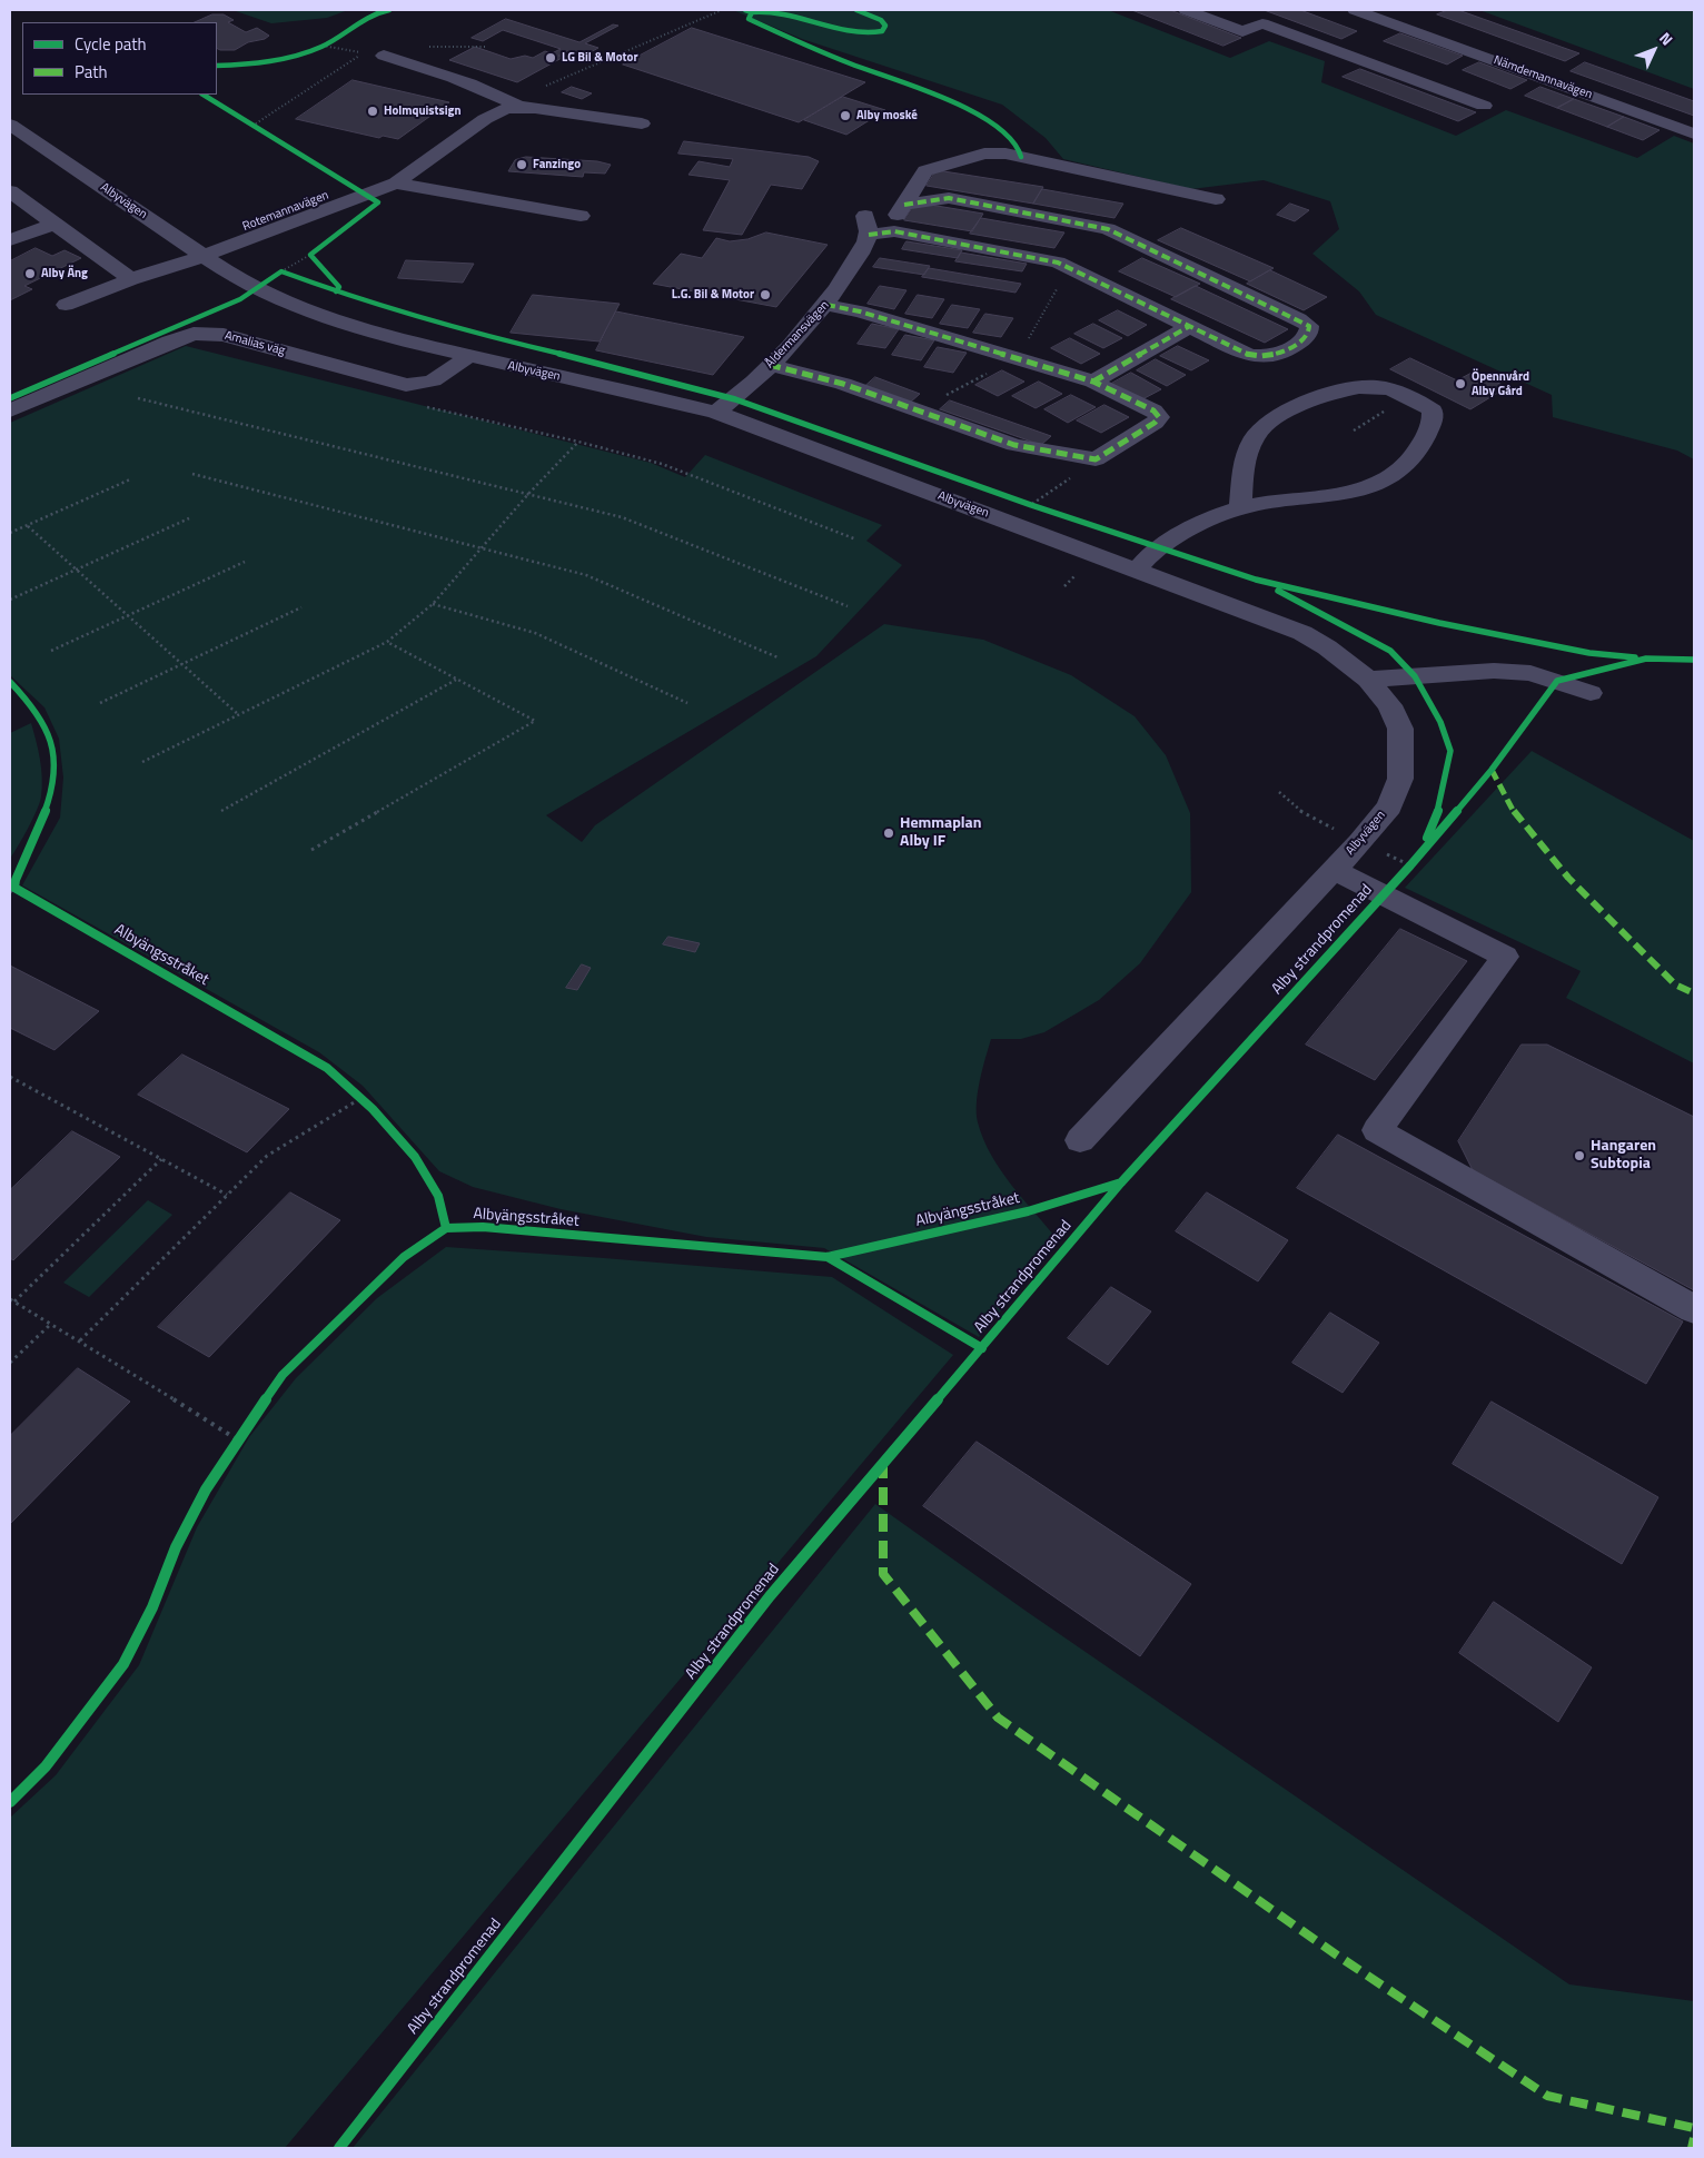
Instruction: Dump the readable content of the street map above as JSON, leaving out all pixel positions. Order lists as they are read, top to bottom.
{
  "streets": {
    "street": [
      "Nämdemannavägen",
      "Albyvägen",
      "Rotemannavägen",
      "Åldermansvägen",
      "Amalias väg"
    ],
    "cycle path": ["Alby strandpromenad", "Albyängsstråket"]
  },
  "crossings": [
    ["Albyvägen", "Rotemannavägen"],
    ["Albyvägen", "Åldermansvägen"],
    ["Albyvägen", "Amalias väg"]
  ],
  "places": [
    "LG Bil & Motor",
    "Holmquistsign",
    "Alby moské",
    "Fanzingo",
    "Alby Äng",
    "L.G. Bil & Motor",
    "Öpennvård Alby Gård",
    "Hemmaplan Alby IF",
    "Hangaren Subtopia"
  ],
  "legend": ["Cycle path", "Path"],
  "north": "top right"
}
